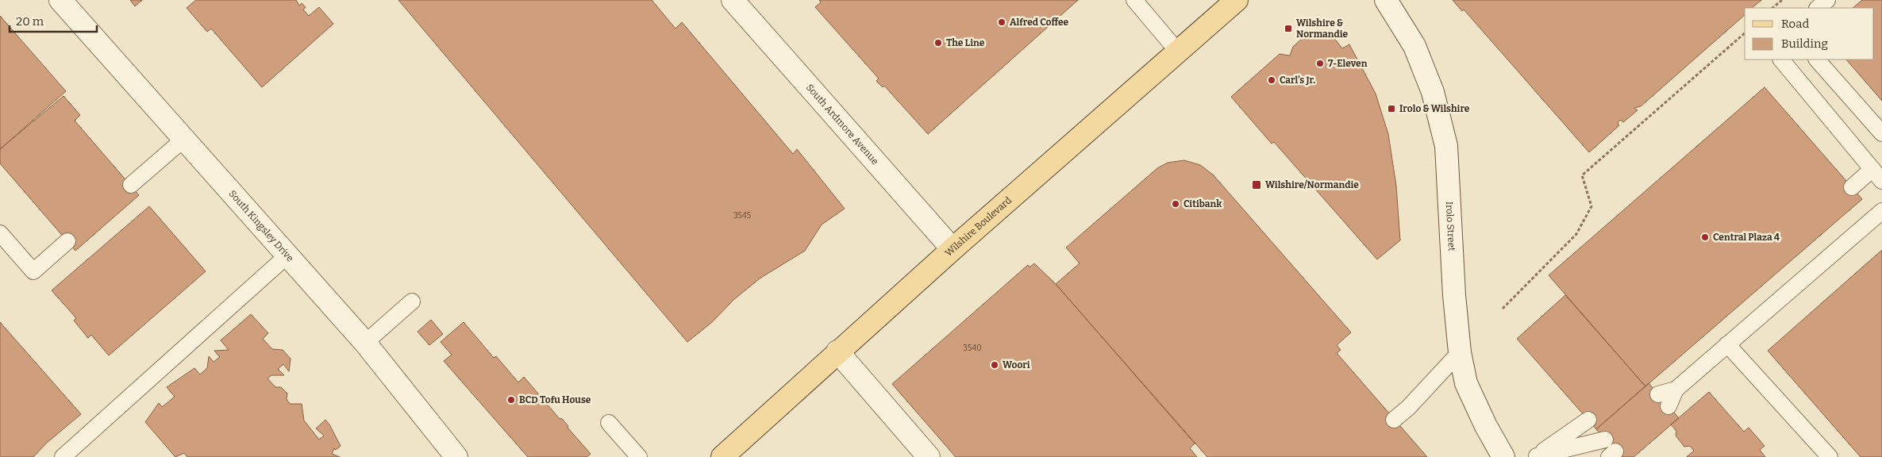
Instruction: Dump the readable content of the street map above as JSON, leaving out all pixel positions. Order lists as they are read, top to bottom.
{
  "streets": {
    "main road": ["Wilshire Boulevard"],
    "street": ["South Ardmore Avenue", "South Kingsley Drive", "Irolo Street"]
  },
  "crossings": [
    ["South Ardmore Avenue", "Wilshire Boulevard"]
  ],
  "places": {
    "other": [
      "Alfred Coffee",
      "The Line",
      "7-Eleven",
      "Carl's Jr.",
      "Citibank",
      "Central Plaza 4",
      "Woori",
      "BCD Tofu House"
    ],
    "transit": ["Wilshire & Normandie", "Irolo & Wilshire", "Wilshire/Normandie"]
  },
  "house_numbers": ["3545", "3540"],
  "legend": ["Road", "Building"],
  "scale_bar": "20 m"
}
